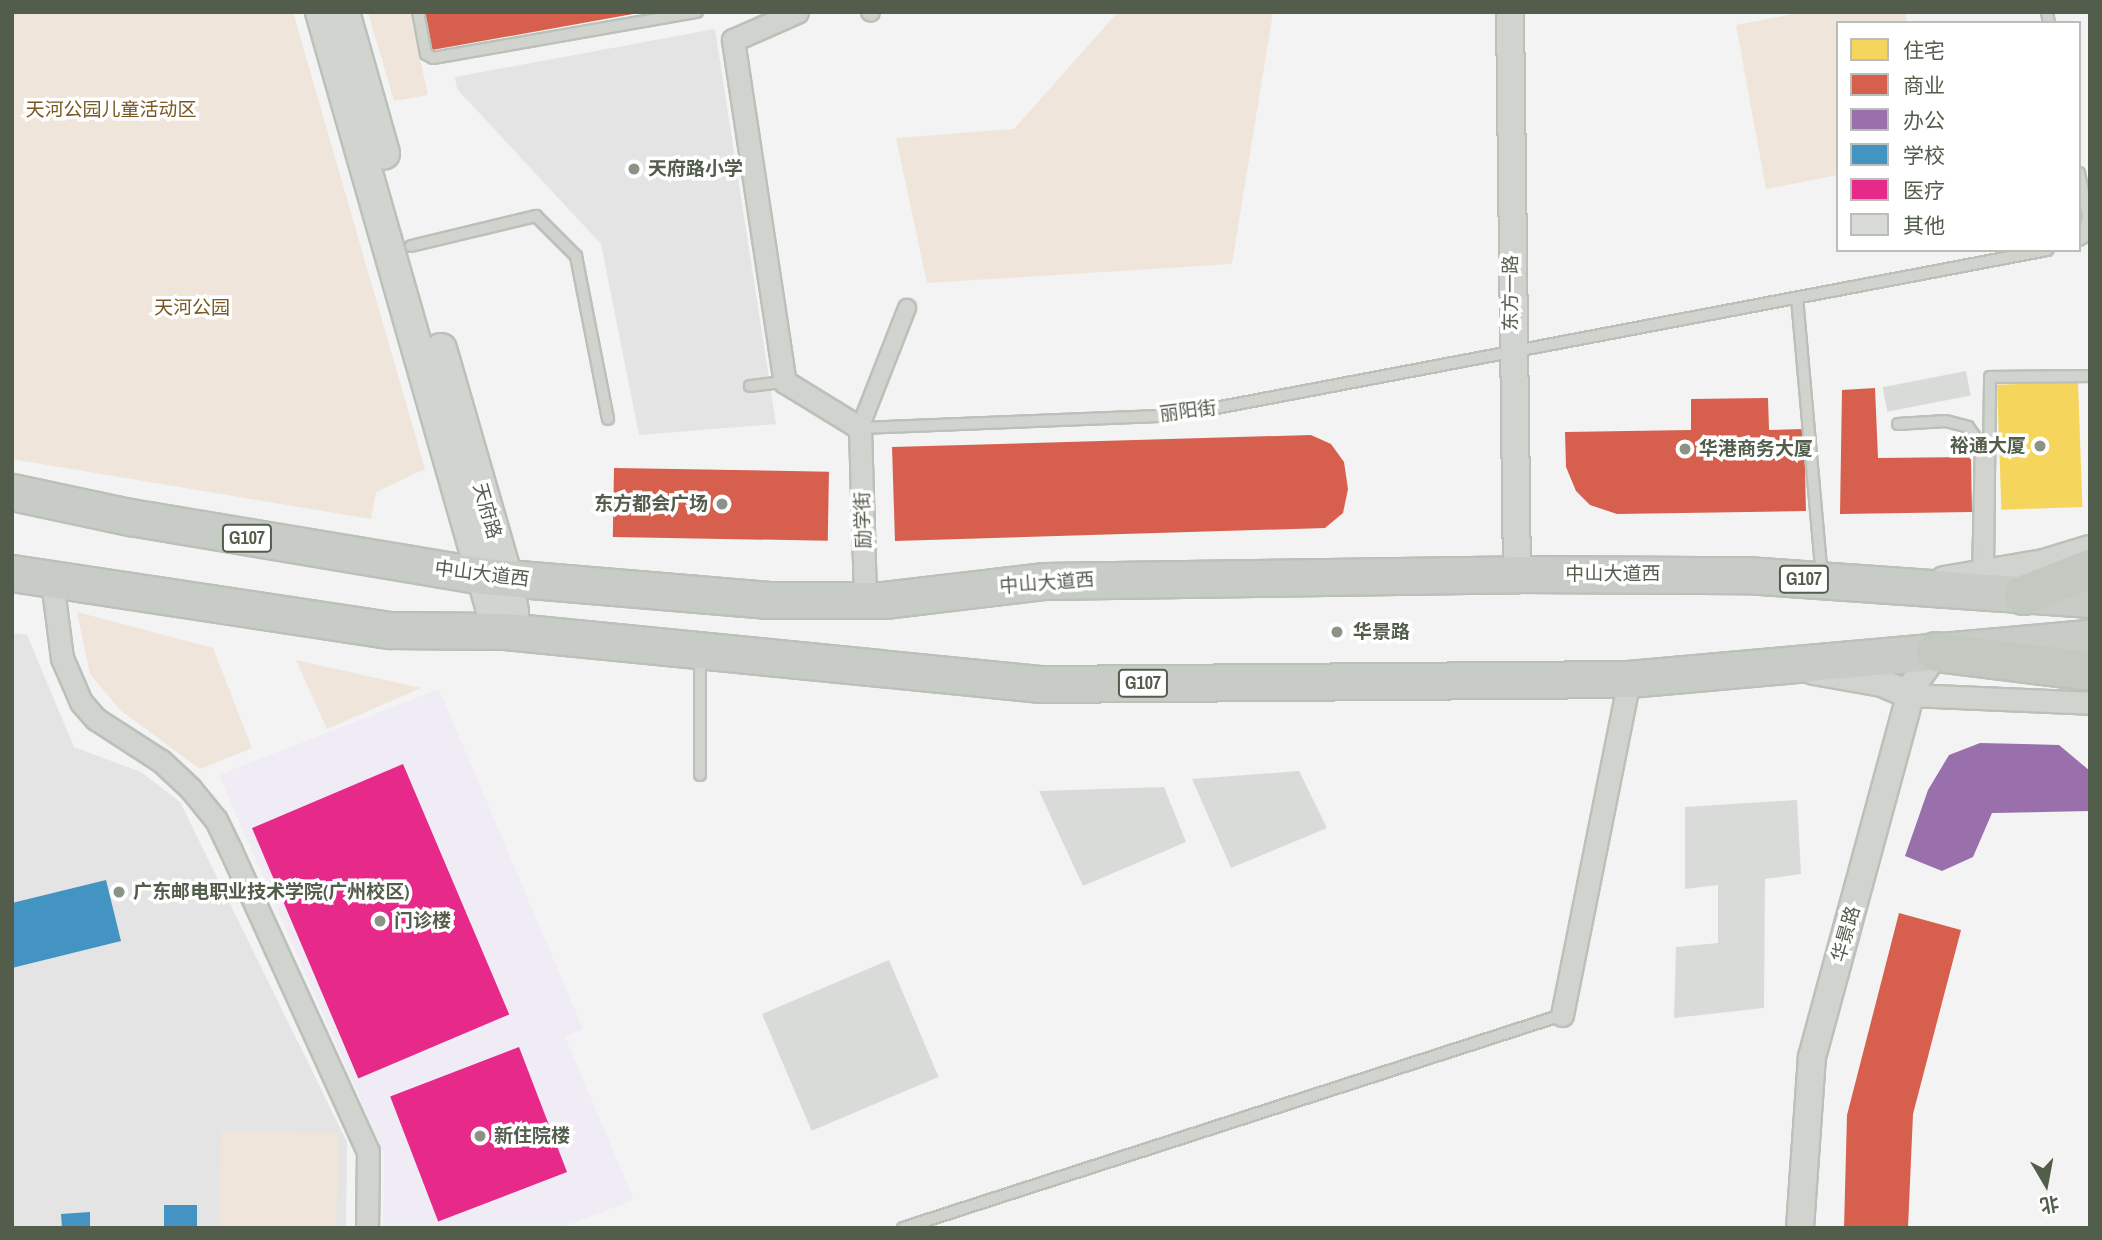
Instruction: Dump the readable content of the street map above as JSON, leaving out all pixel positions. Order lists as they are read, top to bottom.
{
  "streets": {
    "highway": ["G107", "中山大道西"],
    "main road": ["天府路"],
    "street": ["东方一路", "励学街", "华景路"],
    "lane": ["丽阳街"]
  },
  "crossings": [
    ["东方一路", "丽阳街"],
    ["东方一路", "中山大道西"],
    ["丽阳街", "励学街"],
    ["天府路", "G107"],
    ["天府路", "中山大道西"],
    ["励学街", "中山大道西"],
    ["G107", "华景路"]
  ],
  "parks": ["天河公园儿童活动区", "天河公园"],
  "places": [
    "天府路小学",
    "裕通大厦",
    "华港商务大厦",
    "东方都会广场",
    "华景路",
    "广东邮电职业技术学院(广州校区)",
    "门诊楼",
    "新住院楼"
  ],
  "legend": [
    "住宅",
    "商业",
    "办公",
    "学校",
    "医疗",
    "其他"
  ],
  "north": "bottom"
}
